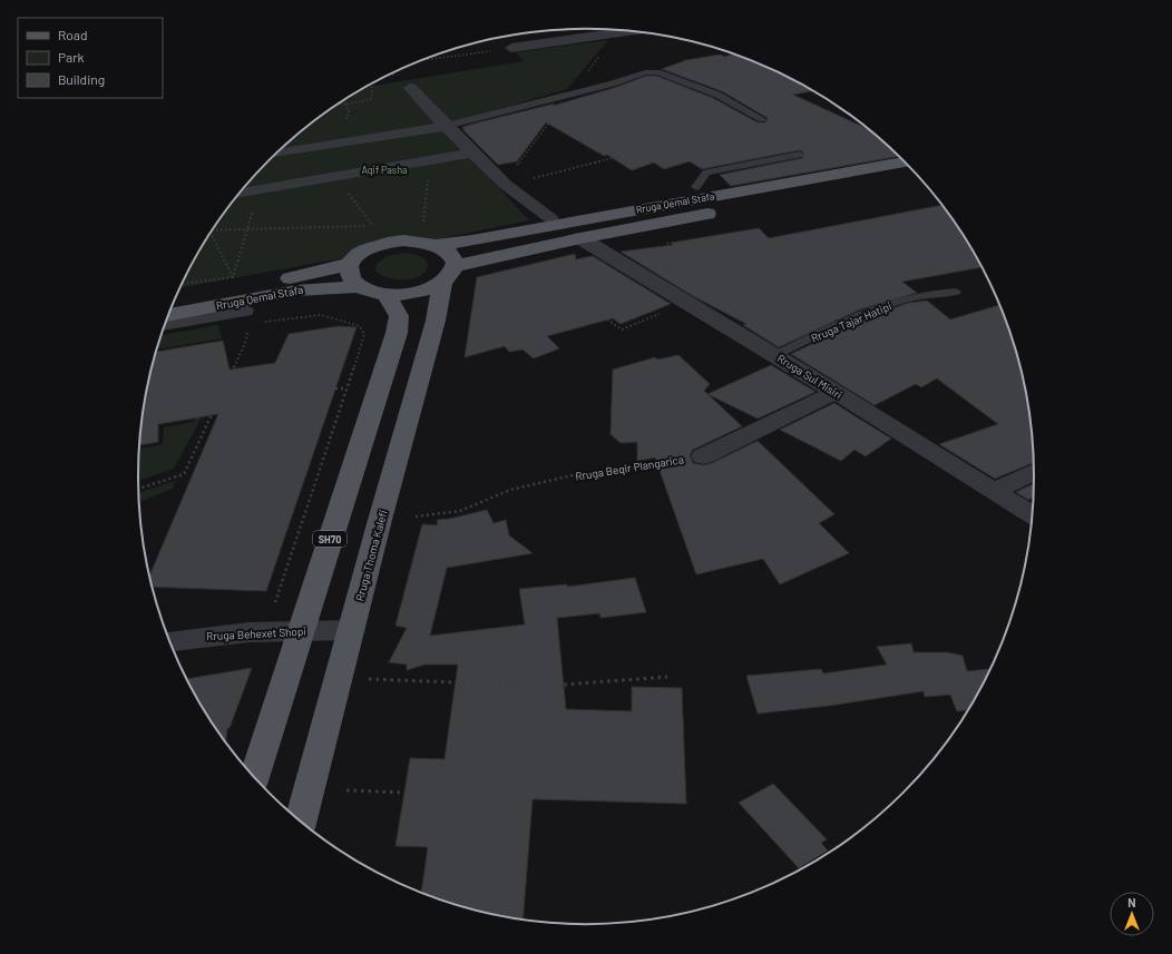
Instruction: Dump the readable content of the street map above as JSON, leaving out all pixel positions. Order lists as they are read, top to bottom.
{
  "streets": {
    "main road": ["Rruga Qemal Stafa", "SH70", "Rruga Thoma Kalefi"],
    "street": ["Rruga Sul Misiri", "Rruga Behexet Shopi"],
    "lane": ["Rruga Tajar Hatipi"],
    "path": ["Rruga Beqir Plangarica"]
  },
  "crossings": [
    ["Rruga Qemal Stafa", "Rruga Sul Misiri"],
    ["Rruga Qemal Stafa", "SH70"],
    ["Rruga Qemal Stafa", "Rruga Thoma Kalefi"],
    ["Rruga Tajar Hatipi", "Rruga Sul Misiri"],
    ["SH70", "Rruga Behexet Shopi"],
    ["Rruga Thoma Kalefi", "Rruga Behexet Shopi"]
  ],
  "parks": ["Aqif Pasha"],
  "legend": ["Road", "Park", "Building"],
  "north": "top"
}
